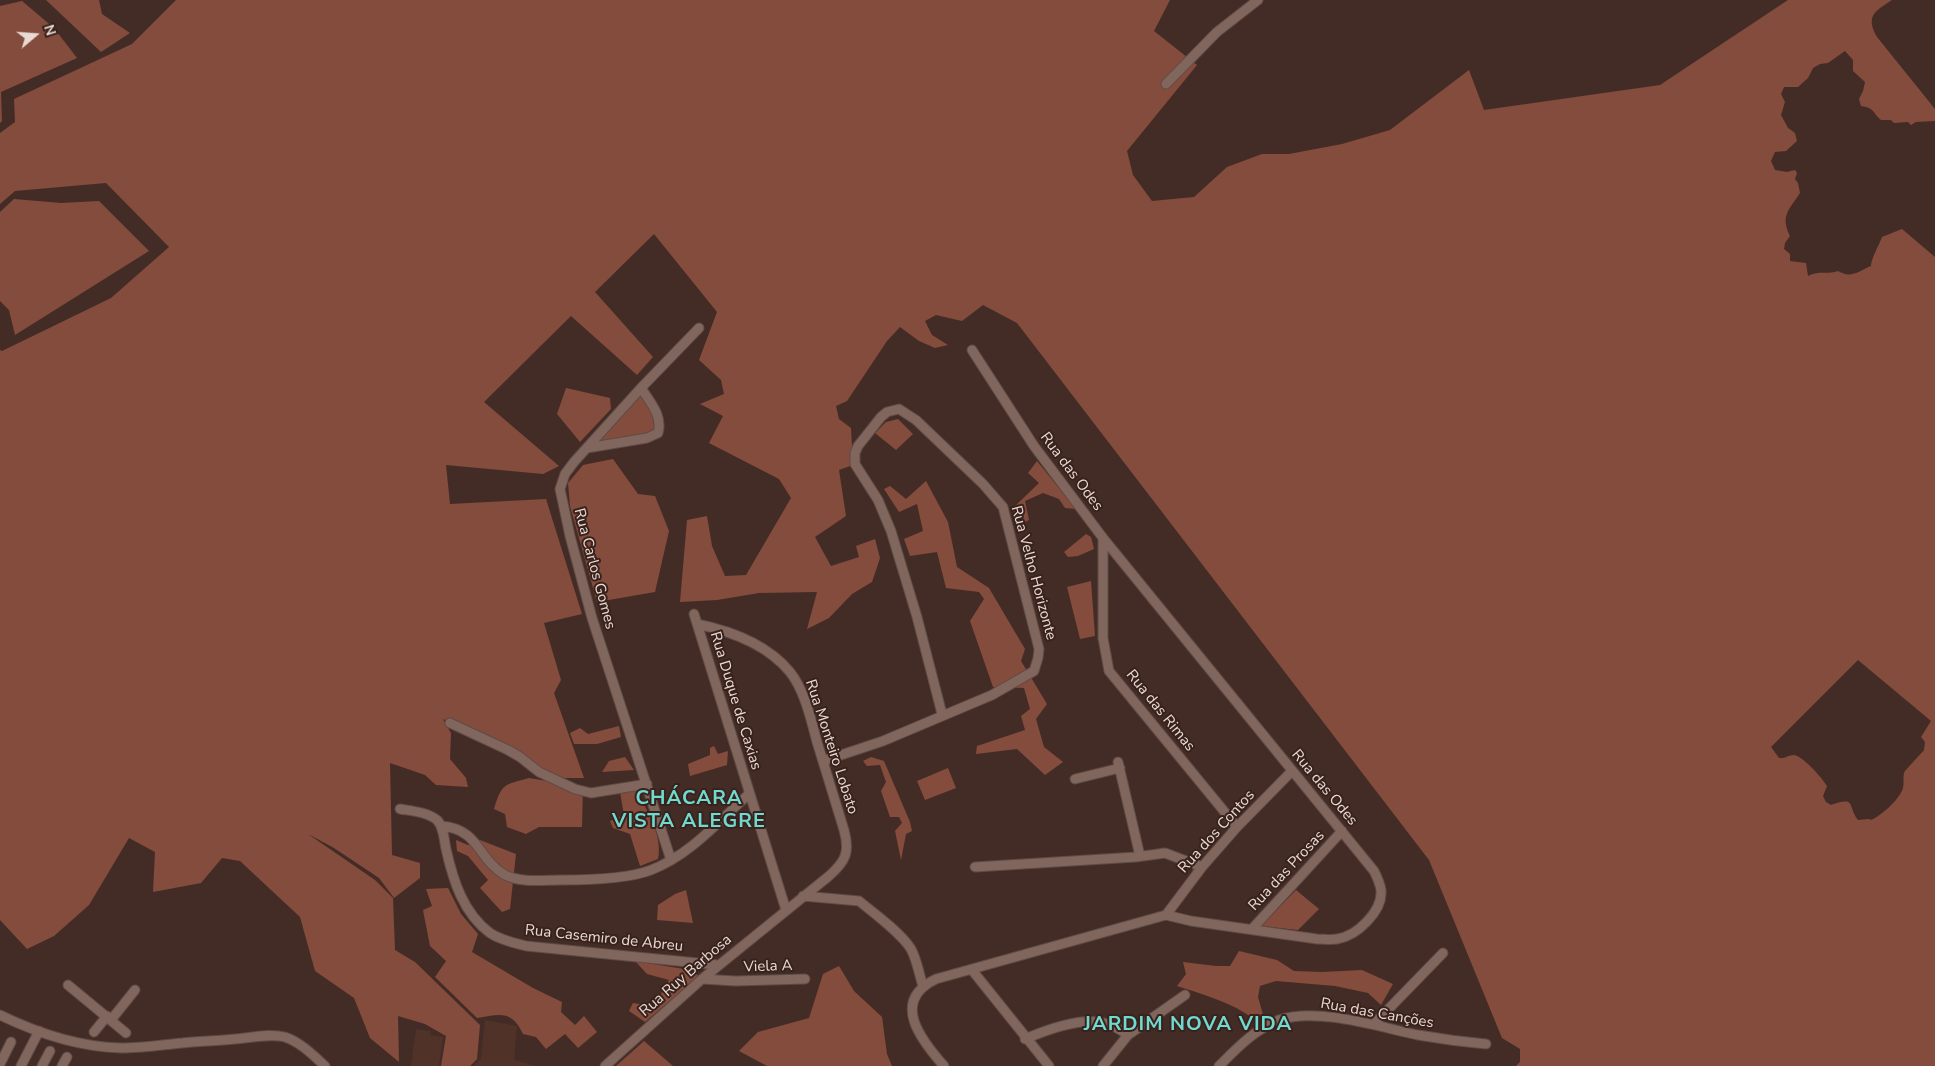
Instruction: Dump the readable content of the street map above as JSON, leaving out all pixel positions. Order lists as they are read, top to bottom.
{
  "streets": {
    "street": [
      "Rua das Odes",
      "Rua Carlos Gomes",
      "Rua Velho Horizonte",
      "Rua Duque de Caxias",
      "Rua das Rimas",
      "Rua Monteiro Lobato",
      "Rua dos Contos",
      "Rua das Prosas",
      "Rua Casemiro de Abreu",
      "Viela A",
      "Rua Ruy Barbosa",
      "Rua das Canções"
    ]
  },
  "crossings": [
    ["Rua das Odes", "Rua das Rimas"],
    ["Rua das Odes", "Rua dos Contos"],
    ["Rua das Odes", "Rua das Prosas"],
    ["Rua Velho Horizonte", "Rua Monteiro Lobato"],
    ["Rua Duque de Caxias", "Rua Monteiro Lobato"],
    ["Rua Duque de Caxias", "Rua Ruy Barbosa"],
    ["Rua das Rimas", "Rua dos Contos"],
    ["Rua Monteiro Lobato", "Rua Ruy Barbosa"],
    ["Rua Casemiro de Abreu", "Rua Ruy Barbosa"],
    ["Viela A", "Rua Ruy Barbosa"]
  ],
  "districts": ["CHÁCARA VISTA ALEGRE", "JARDIM NOVA VIDA"],
  "north": "right"
}
